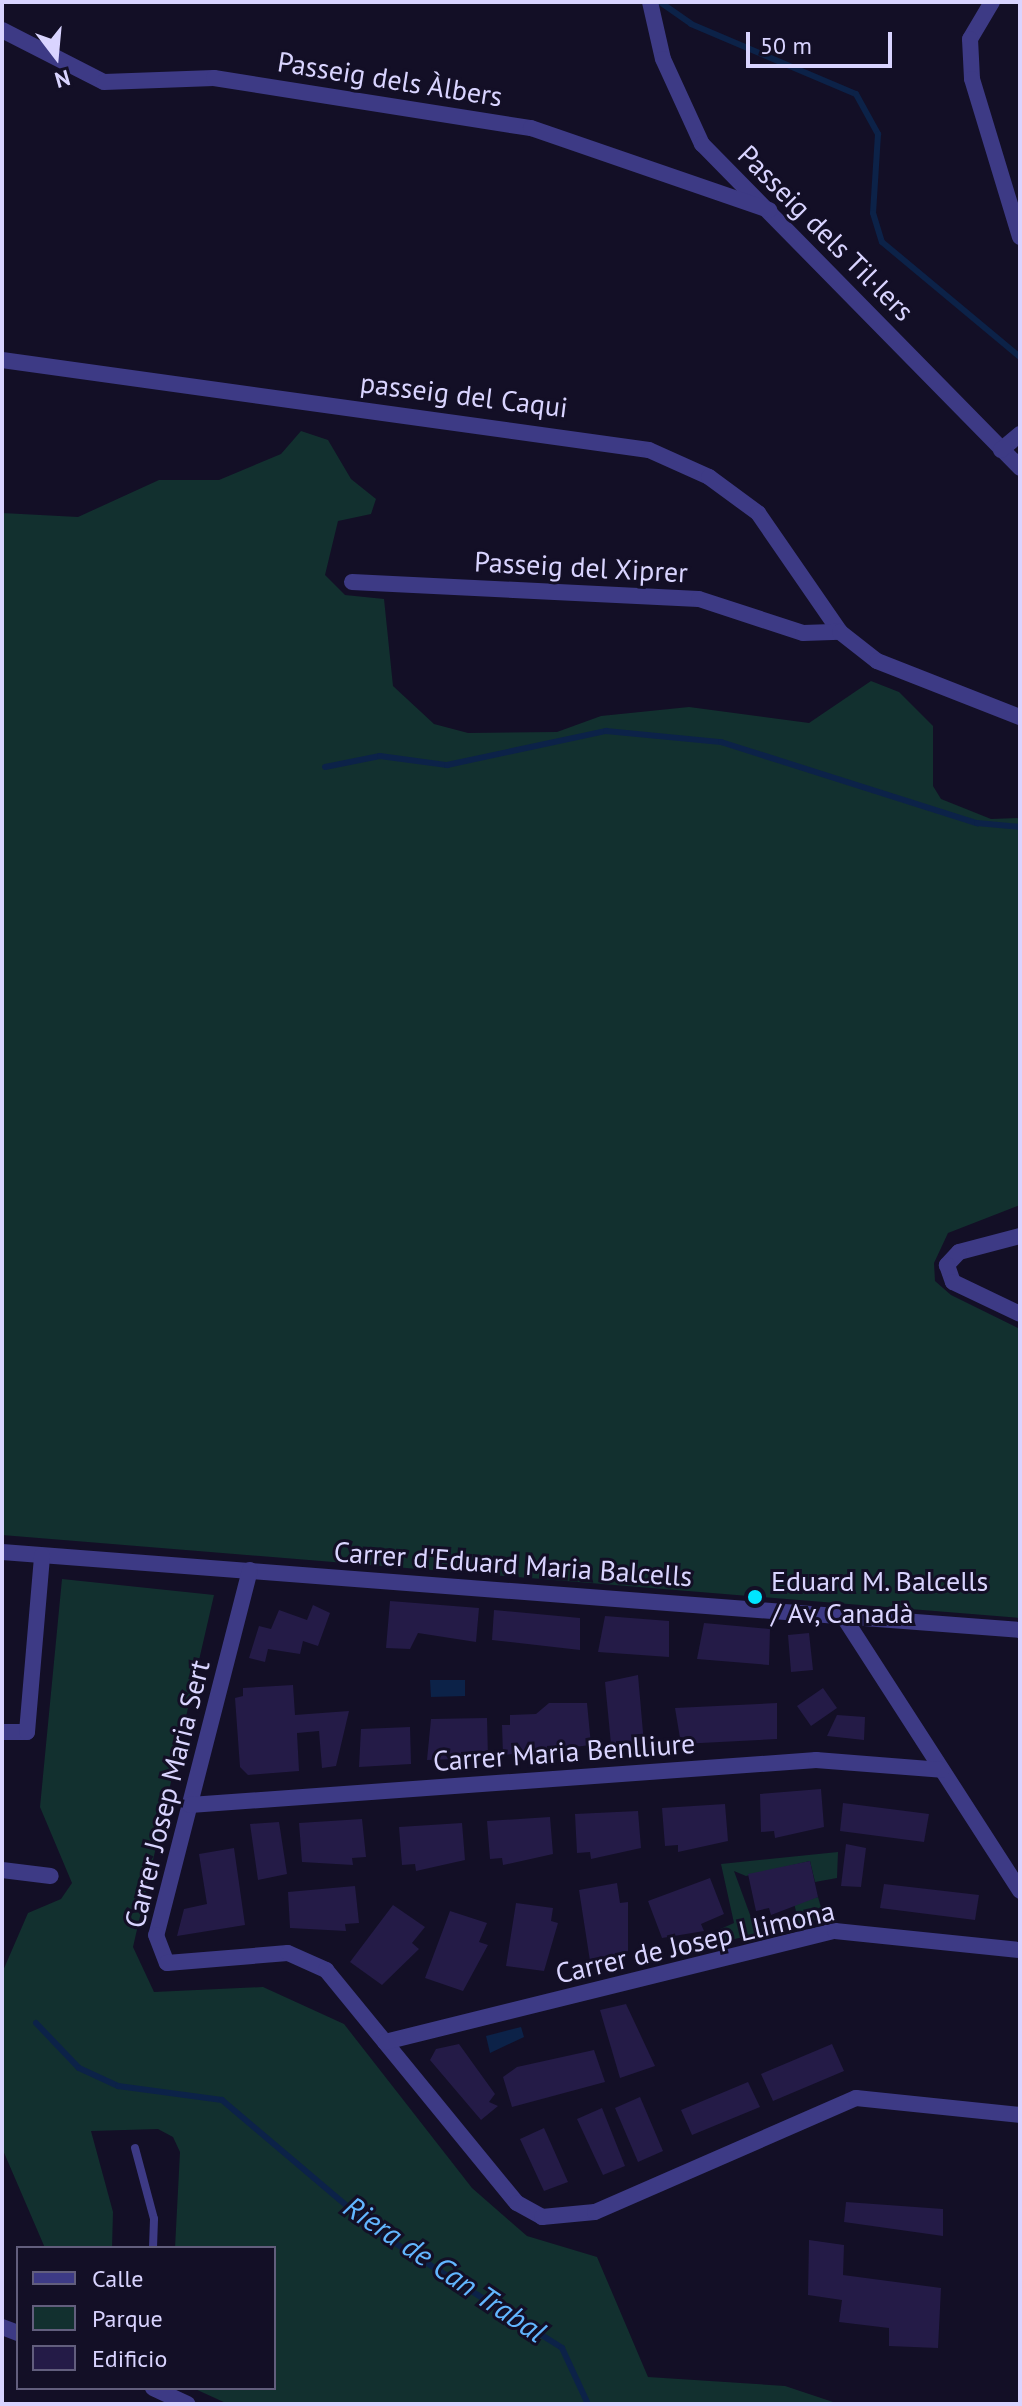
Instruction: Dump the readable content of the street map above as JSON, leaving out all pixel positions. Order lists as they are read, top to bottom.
{
  "streets": {
    "street": [
      "Passeig dels Àlbers",
      "Passeig dels Til·lers",
      "passeig del Caqui",
      "Passeig del Xiprer",
      "Carrer d'Eduard Maria Balcells",
      "Carrer Maria Benlliure",
      "Carrer Josep Maria Sert",
      "Carrer de Josep Llimona"
    ]
  },
  "crossings": [
    ["Passeig dels Àlbers", "Passeig dels Til·lers"],
    ["passeig del Caqui", "Passeig del Xiprer"],
    ["Carrer d'Eduard Maria Balcells", "Carrer Josep Maria Sert"],
    ["Carrer Maria Benlliure", "Carrer Josep Maria Sert"],
    ["Carrer Josep Maria Sert", "Carrer de Josep Llimona"]
  ],
  "water": ["Riera de Can Trabal"],
  "places": ["Eduard M. Balcells / Av, Canadà"],
  "legend": ["Calle", "Parque", "Edificio"],
  "scale_bar": "50 m",
  "north": "bottom"
}
